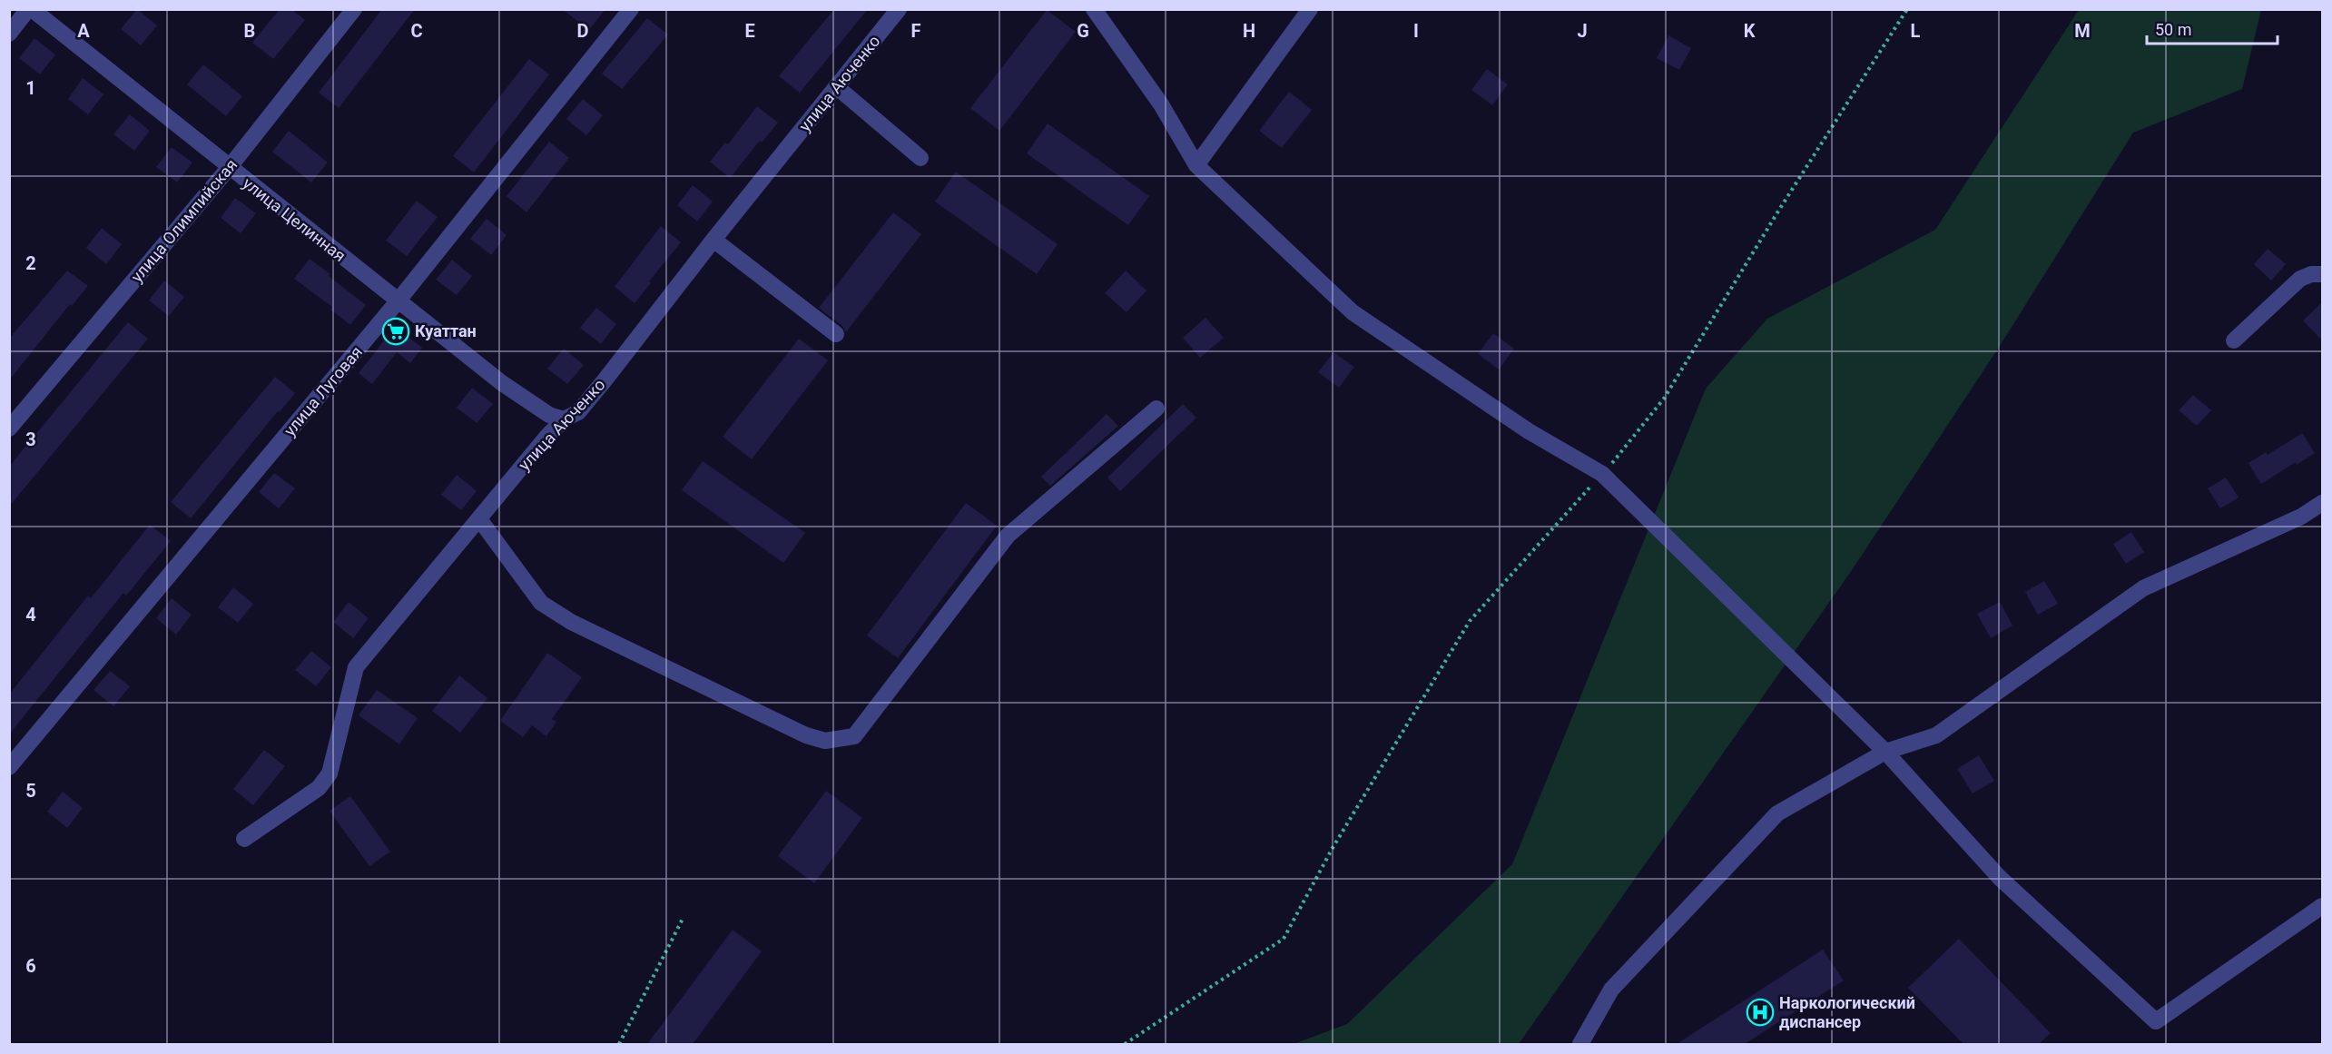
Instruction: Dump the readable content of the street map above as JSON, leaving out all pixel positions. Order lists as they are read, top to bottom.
{
  "streets": {
    "street": [
      "улица Аюченко",
      "улица Целинная",
      "улица Олимпийская",
      "улица Луговая"
    ]
  },
  "crossings": [
    ["улица Аюченко", "улица Целинная"],
    ["улица Целинная", "улица Олимпийская"],
    ["улица Целинная", "улица Луговая"]
  ],
  "places": {
    "supermarket": ["Куаттан"],
    "hospital": ["Наркологический диспансер"]
  },
  "scale_bar": "50 m",
  "grid": {
    "columns": [
      "A",
      "B",
      "C",
      "D",
      "E",
      "F",
      "G",
      "H",
      "I",
      "J",
      "K",
      "L",
      "M"
    ],
    "rows": [
      "1",
      "2",
      "3",
      "4",
      "5",
      "6"
    ]
  }
}
